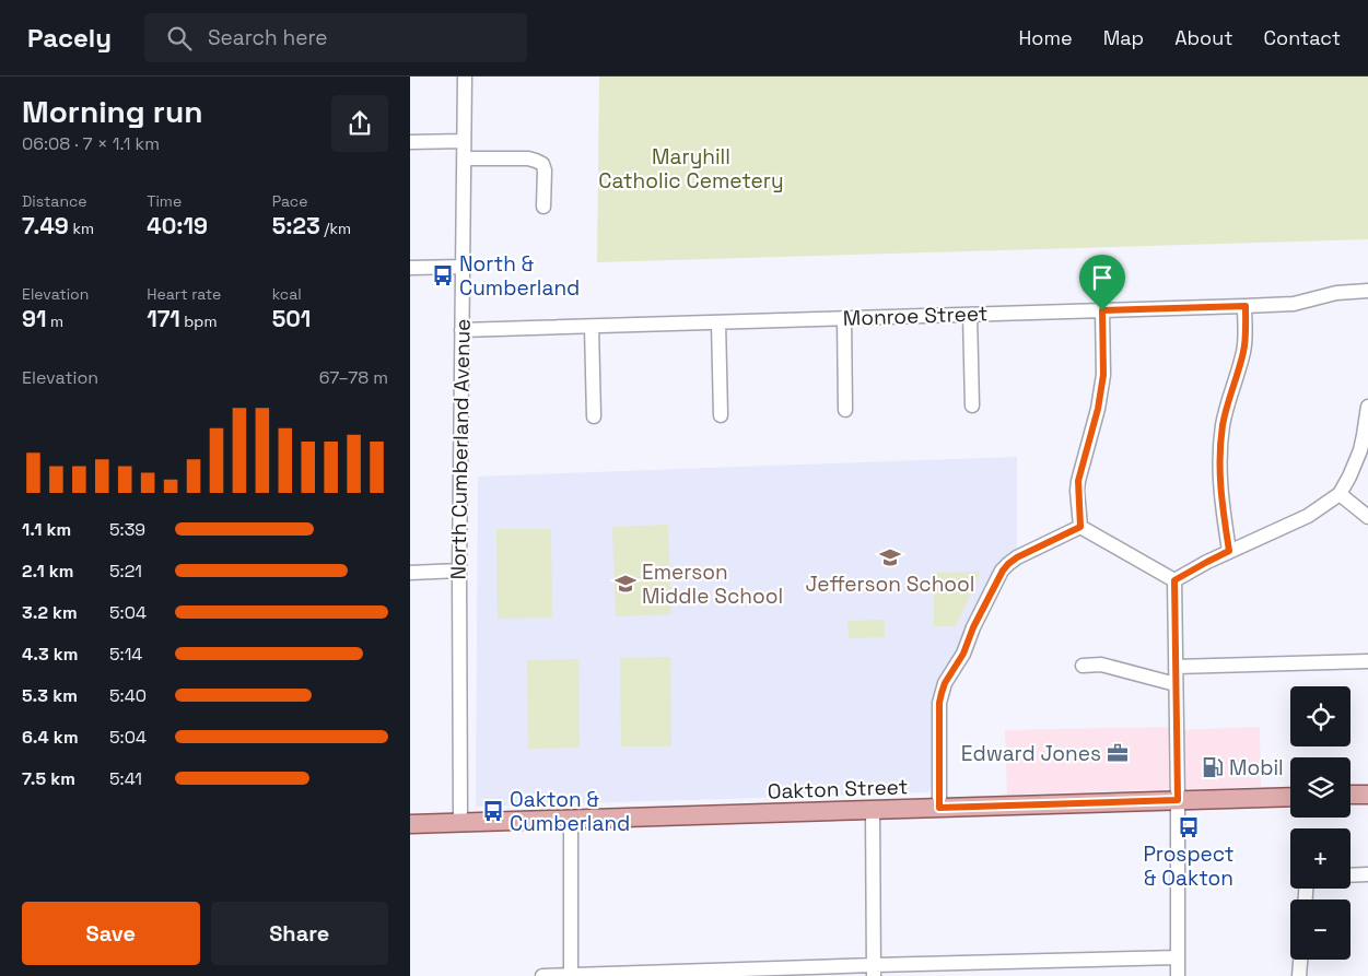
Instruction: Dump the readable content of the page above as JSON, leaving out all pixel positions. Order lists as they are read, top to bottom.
{
  "streets": {
    "main road": ["Oakton Street"],
    "street": ["Monroe Street", "North Cumberland Avenue"]
  },
  "crossings": [
    ["Monroe Street", "North Cumberland Avenue"],
    ["North Cumberland Avenue", "Oakton Street"]
  ],
  "parks": ["Maryhill Catholic Cemetery"],
  "places": {
    "bus stop": ["North & Cumberland", "Oakton & Cumberland", "Prospect & Oakton"],
    "school or university": ["Jefferson School", "Emerson Middle School"],
    "office": ["Edward Jones"],
    "fuel station": ["Mobil"]
  },
  "page": {
    "header": "Pacely",
    "search": "Search here",
    "nav": [
      "Home",
      "Map",
      "About",
      "Contact"
    ],
    "heading": ["Morning run", "06:08 · 7 × 1.1 km"],
    "stats": [
      ["Distance", "7.49 km"],
      ["Time", "40:19"],
      ["Pace", "5:23 /km"],
      ["Elevation", "91 m"],
      ["Heart rate", "171 bpm"],
      ["kcal", "501"]
    ],
    "chart": ["Elevation", "67–78 m"],
    "list": [
      {
        "name": "1.1 km",
        "note": "5:39"
      },
      {
        "name": "2.1 km",
        "note": "5:21"
      },
      {
        "name": "3.2 km",
        "note": "5:04"
      },
      {
        "name": "4.3 km",
        "note": "5:14"
      },
      {
        "name": "5.3 km",
        "note": "5:40"
      },
      {
        "name": "6.4 km",
        "note": "5:04"
      },
      {
        "name": "7.5 km",
        "note": "5:41"
      }
    ],
    "map_buttons": ["+", "−"],
    "buttons": ["Save", "Share"]
  }
}
